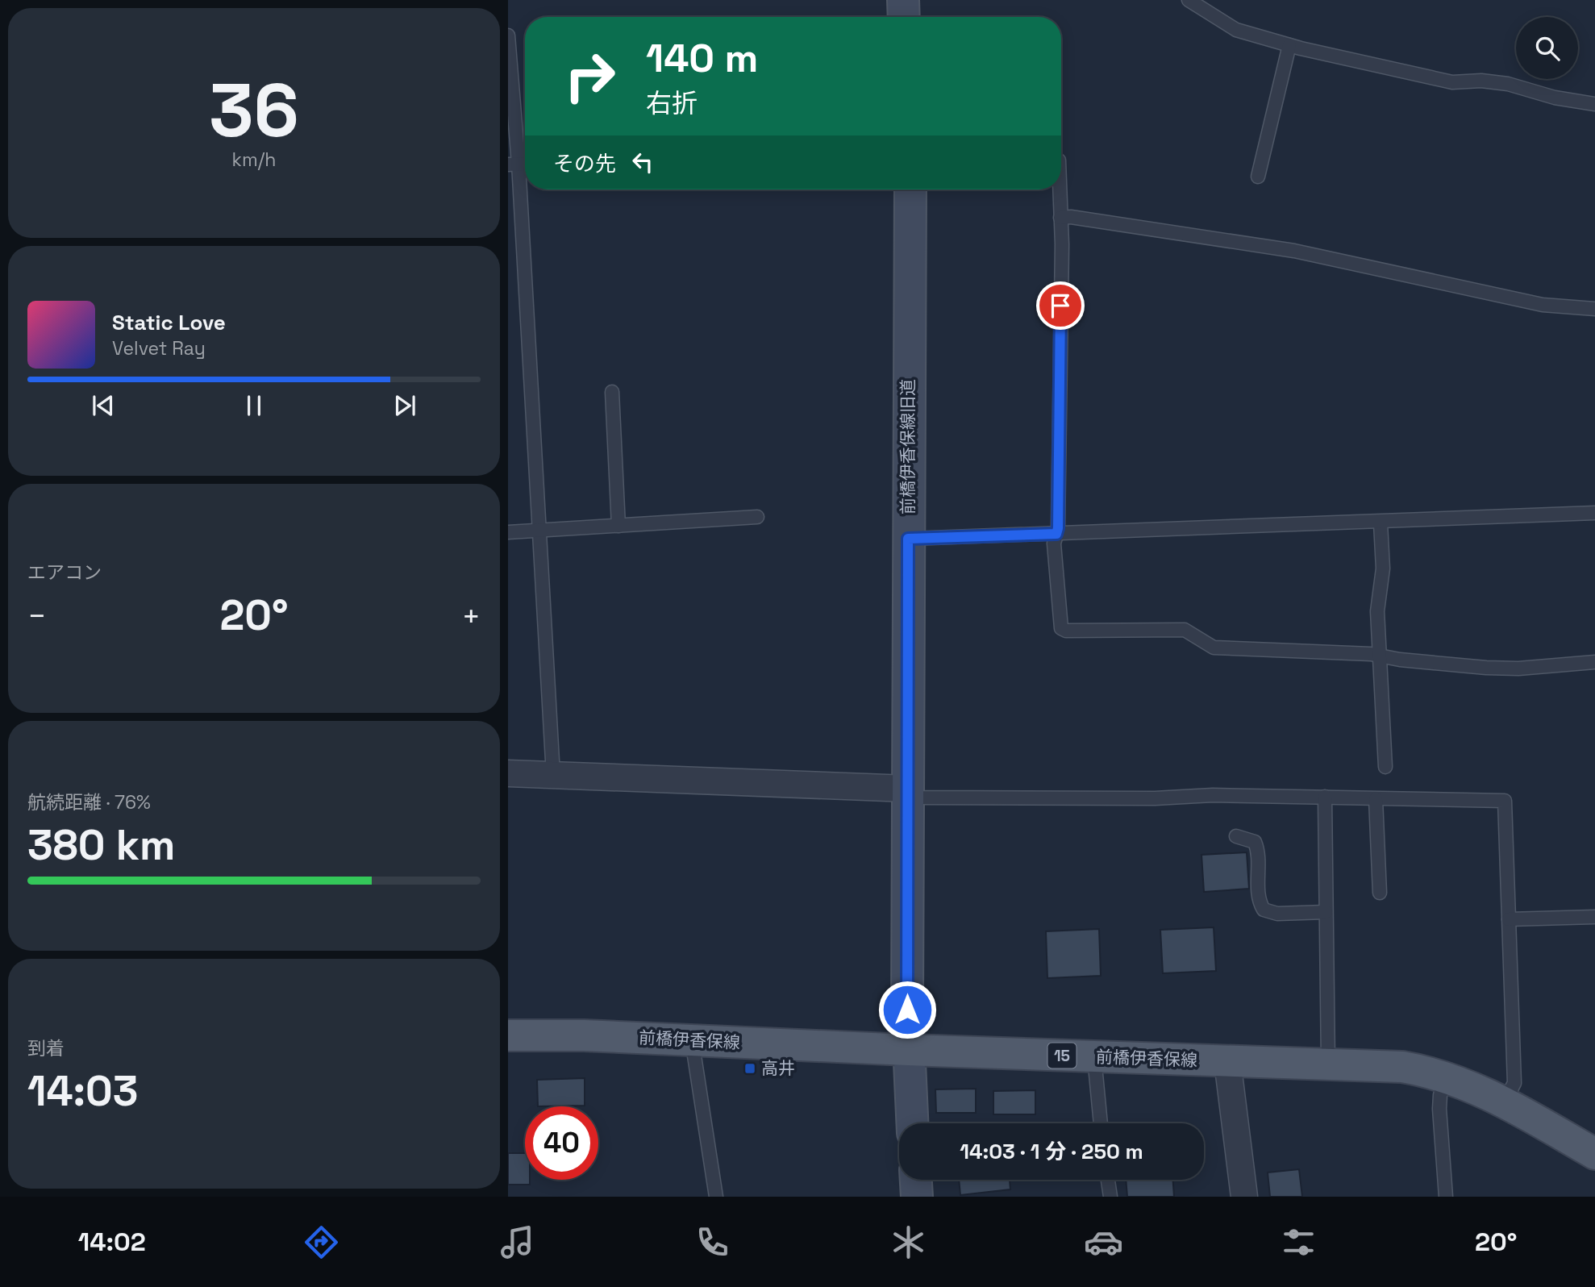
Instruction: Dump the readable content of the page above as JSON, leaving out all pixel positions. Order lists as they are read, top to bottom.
{
  "streets": {
    "main road": ["前橋伊香保線", "15"],
    "street": ["前橋伊香保線旧道"]
  },
  "crossings": [
    ["前橋伊香保線旧道", "前橋伊香保線"]
  ],
  "places": {
    "transit": ["高井"]
  },
  "page": {
    "tile": [
      ["36", "km/h"],
      "エアコン",
      ["航続距離 · 76%", "380 km"],
      ["到着", "14:03"]
    ],
    "turn": ["140 m", "右折"],
    "then": "その先",
    "song": ["Static Love", "Velvet Ray"],
    "heat": ["−", "20°", "+"],
    "limit": "40",
    "trip": "14:03 · 1 分 · 250 m",
    "tabs": ["14:02", "20°"]
  }
}
